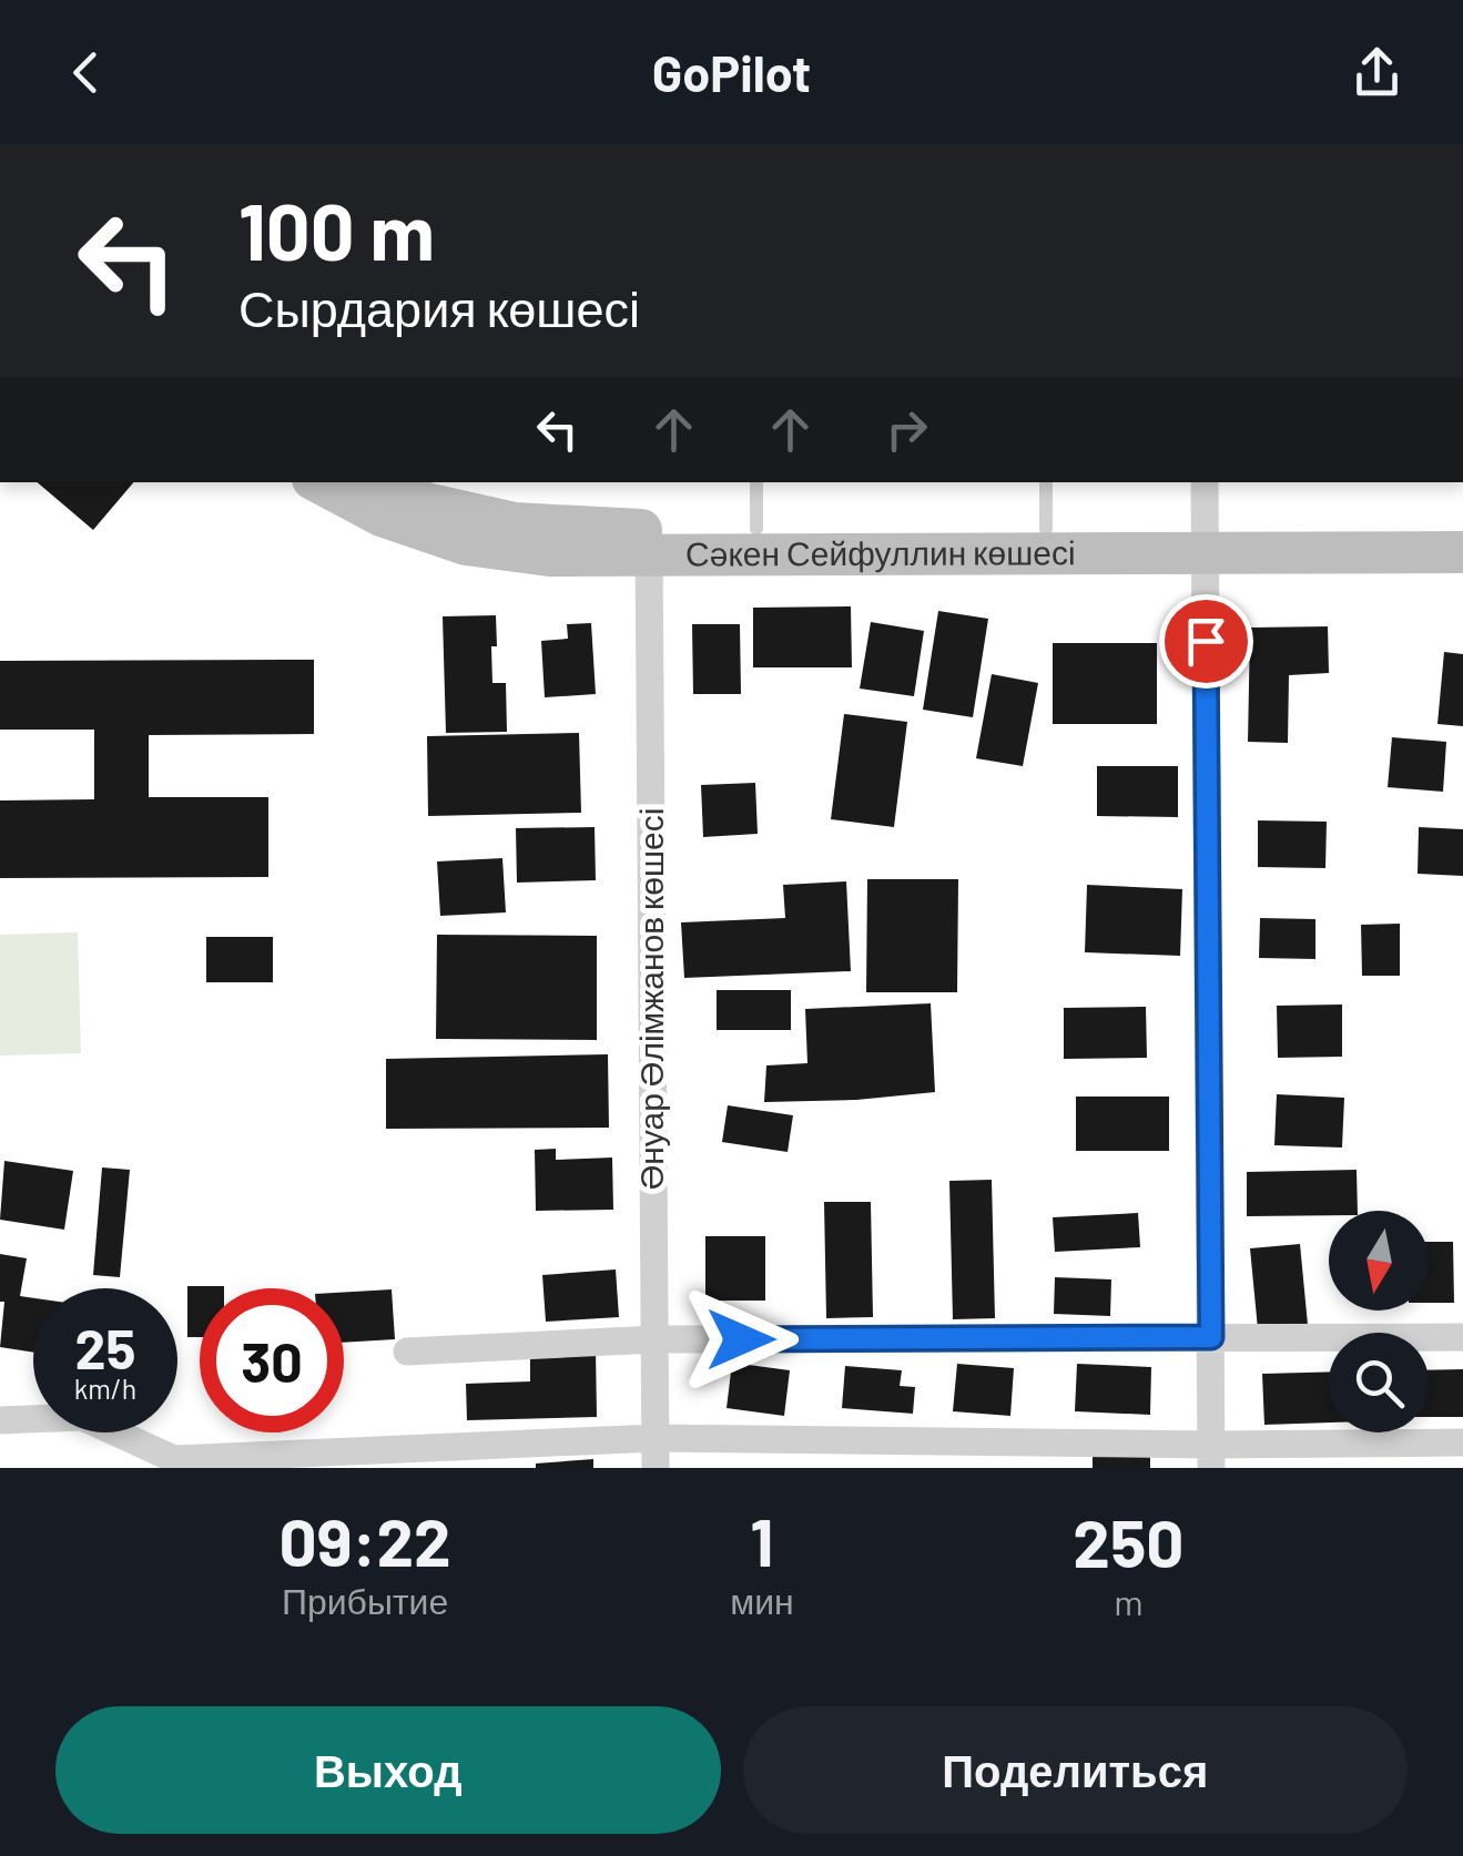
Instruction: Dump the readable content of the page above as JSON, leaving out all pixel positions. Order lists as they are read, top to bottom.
{
  "streets": {
    "street": ["Сәкен Сейфуллин көшесі", "Әнуар Әлімжанов көшесі"]
  },
  "crossings": [
    ["Сәкен Сейфуллин көшесі", "Әнуар Әлімжанов көшесі"]
  ],
  "north": "bottom",
  "page": {
    "header": "GoPilot",
    "turn": ["100 m", "Сырдария көшесі"],
    "speed": "25 km/h",
    "limit": "30",
    "eta": [
      "09:22",
      "Прибытие",
      "1",
      "мин",
      "250",
      "m"
    ],
    "buttons": ["Выход", "Поделиться"]
  }
}
